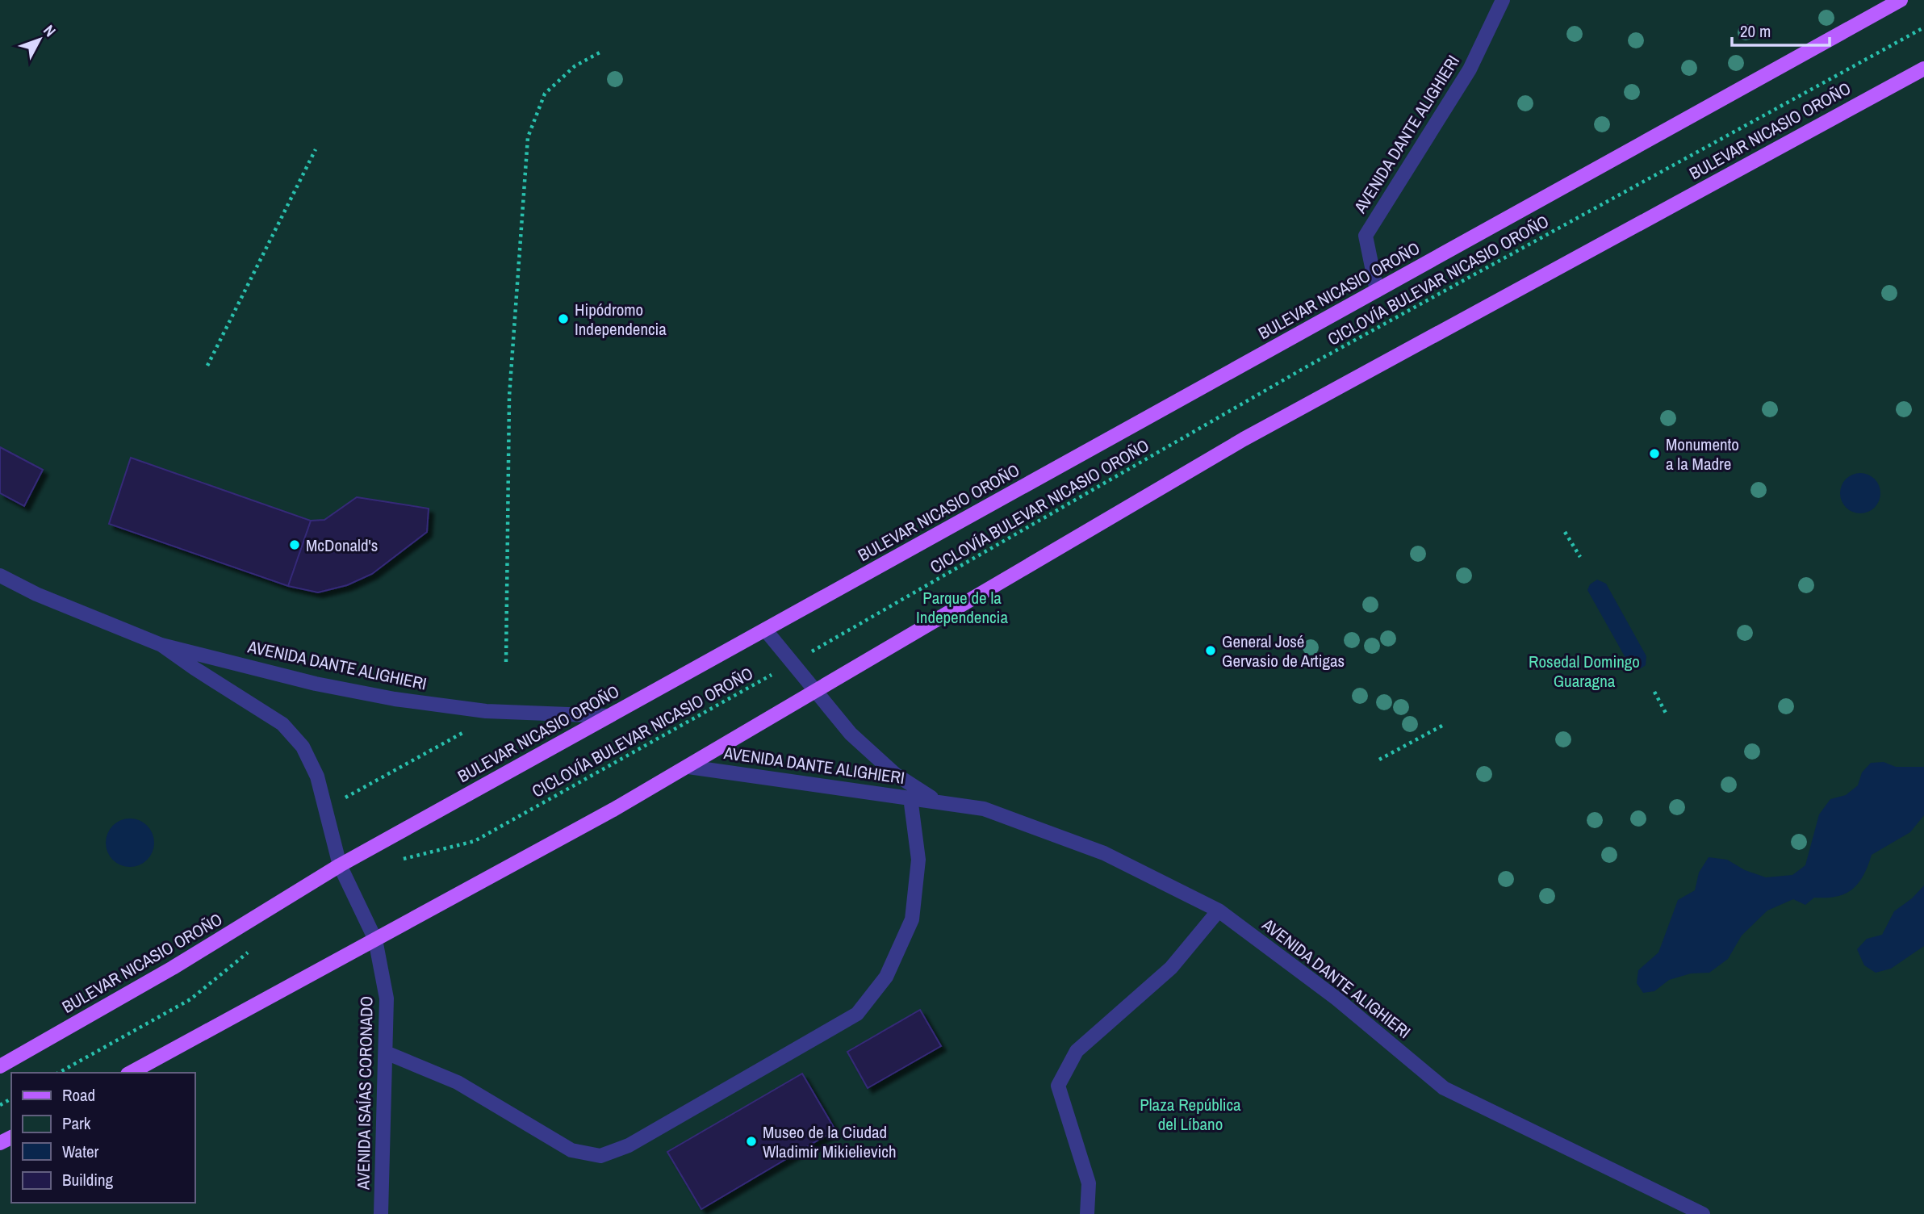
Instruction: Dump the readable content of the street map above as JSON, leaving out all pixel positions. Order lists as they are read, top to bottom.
{
  "streets": {
    "main road": ["BULEVAR NICASIO OROÑO"],
    "street": ["AVENIDA DANTE ALIGHIERI", "AVENIDA ISAÍAS CORONADO"],
    "path": ["CICLOVÍA BULEVAR NICASIO OROÑO"]
  },
  "crossings": [
    ["BULEVAR NICASIO OROÑO", "AVENIDA DANTE ALIGHIERI"],
    ["BULEVAR NICASIO OROÑO", "AVENIDA ISAÍAS CORONADO"],
    ["AVENIDA DANTE ALIGHIERI", "CICLOVÍA BULEVAR NICASIO OROÑO"],
    ["AVENIDA DANTE ALIGHIERI", "AVENIDA ISAÍAS CORONADO"]
  ],
  "parks": ["Parque de la Independencia", "Rosedal Domingo Guaragna", "Plaza República del Líbano"],
  "places": [
    "Hipódromo Independencia",
    "Monumento a la Madre",
    "McDonald's",
    "General José Gervasio de Artigas",
    "Museo de la Ciudad Wladimir Mikielievich"
  ],
  "legend": [
    "Road",
    "Park",
    "Water",
    "Building"
  ],
  "scale_bar": "20 m",
  "north": "top right"
}
